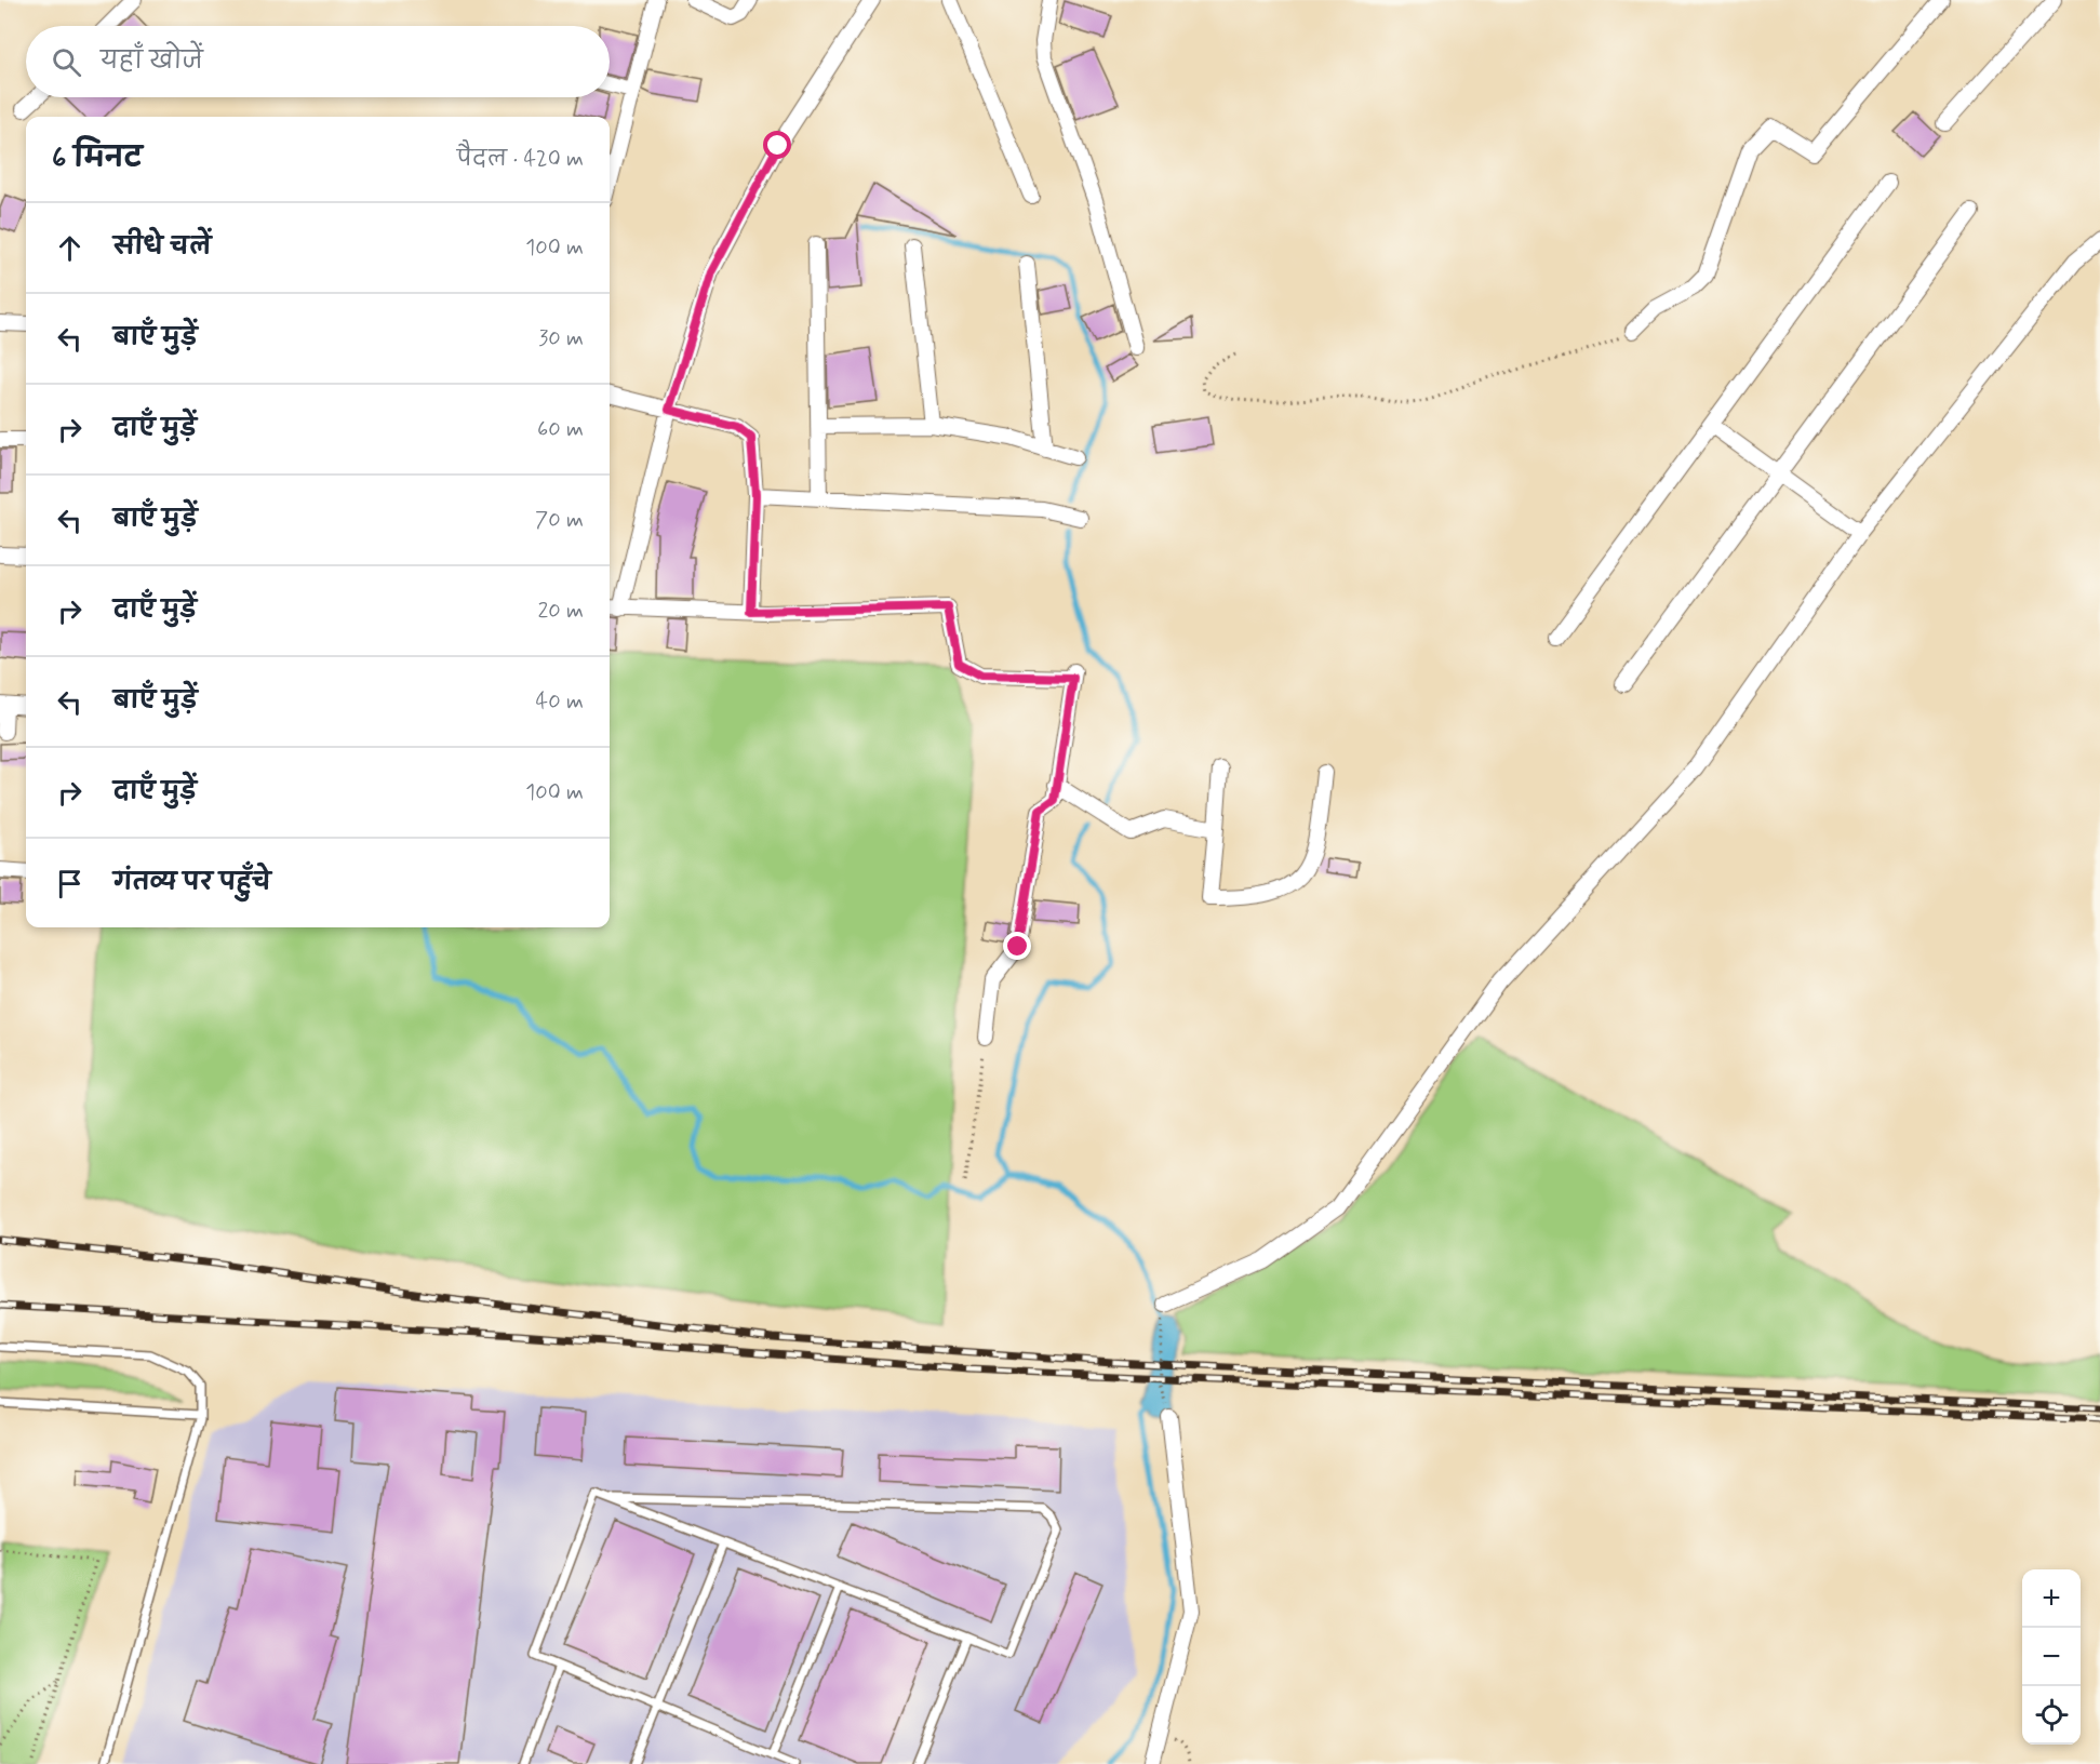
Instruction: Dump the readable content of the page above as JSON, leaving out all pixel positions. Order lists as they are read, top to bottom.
{
  "page": {
    "search": "यहाँ खोजें",
    "heading": ["6 मिनट", "पैदल · 420 m"],
    "list": [
      ["सीधे चलें", "100 m"],
      ["बाएँ मुड़ें", "30 m"],
      ["दाएँ मुड़ें", "60 m"],
      ["बाएँ मुड़ें", "70 m"],
      ["दाएँ मुड़ें", "20 m"],
      ["बाएँ मुड़ें", "40 m"],
      ["दाएँ मुड़ें", "100 m"],
      "गंतव्य पर पहुँचे"
    ],
    "map_buttons": ["+", "−"]
  }
}
